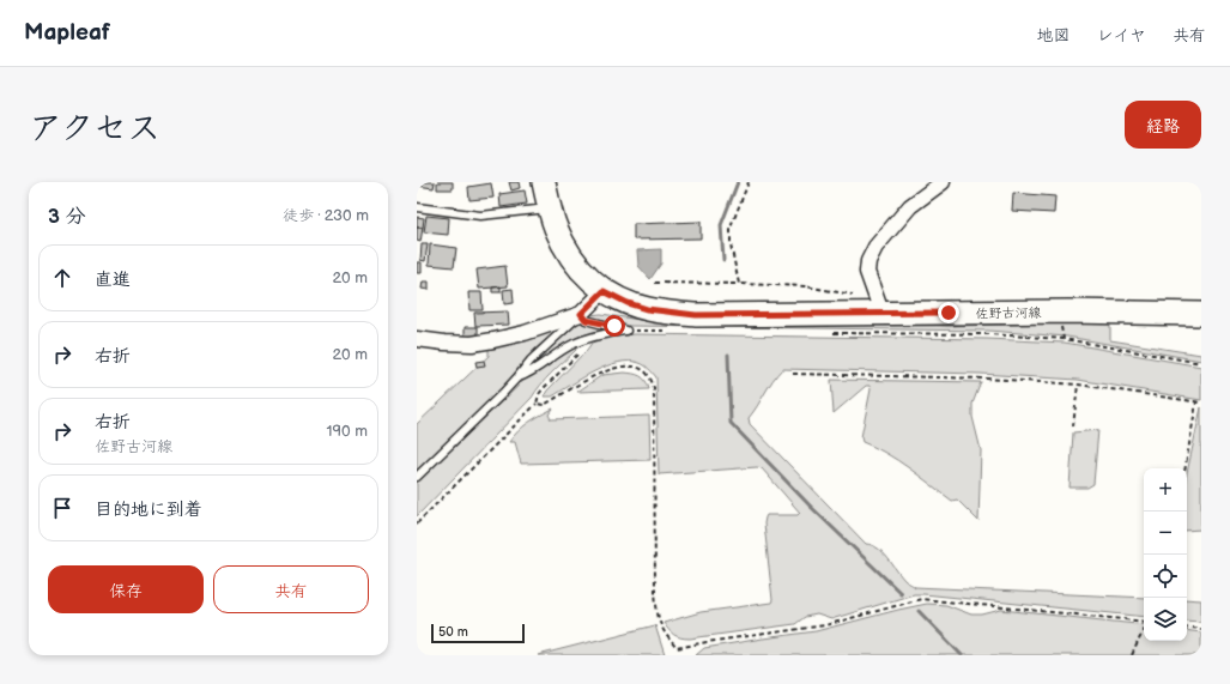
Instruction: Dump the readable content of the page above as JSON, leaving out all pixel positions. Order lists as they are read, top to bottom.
{
  "streets": {
    "main road": ["佐野古河線"]
  },
  "scale_bar": "50 m",
  "page": {
    "header": "Mapleaf",
    "nav": ["地図", "レイヤ", "共有"],
    "title": "アクセス",
    "buttons": [
      "経路",
      ["保存", "共有"]
    ],
    "heading": ["3 分", "徒歩 · 230 m"],
    "list": [
      ["直進", "20 m"],
      ["右折", "20 m"],
      ["右折", "佐野古河線", "190 m"],
      "目的地に到着"
    ],
    "map_buttons": ["+", "−"],
    "scale": "50 m"
  }
}
